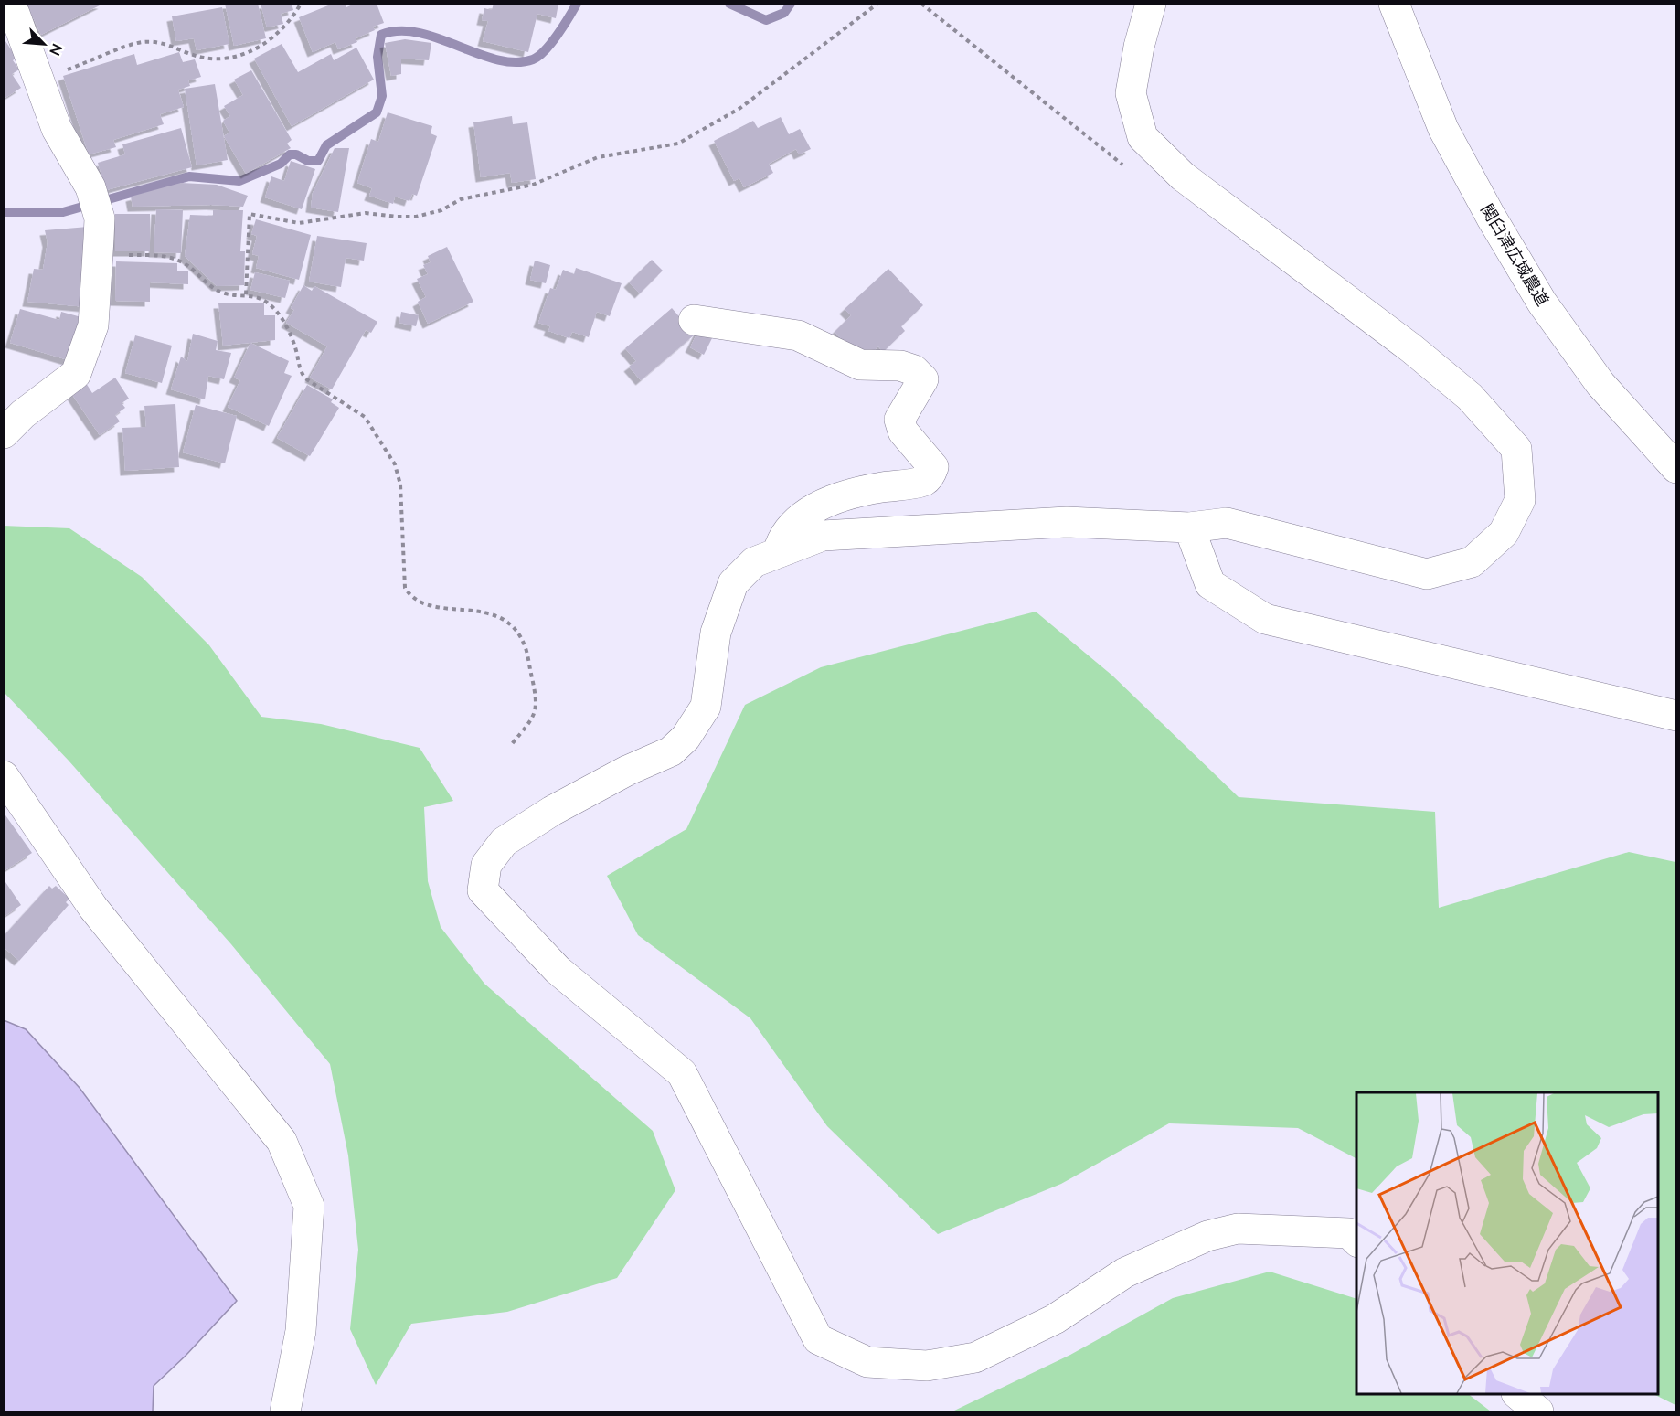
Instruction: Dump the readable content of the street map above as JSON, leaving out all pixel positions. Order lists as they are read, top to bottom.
{
  "streets": {
    "street": ["関臼津広域農道"]
  },
  "north": "bottom right"
}
